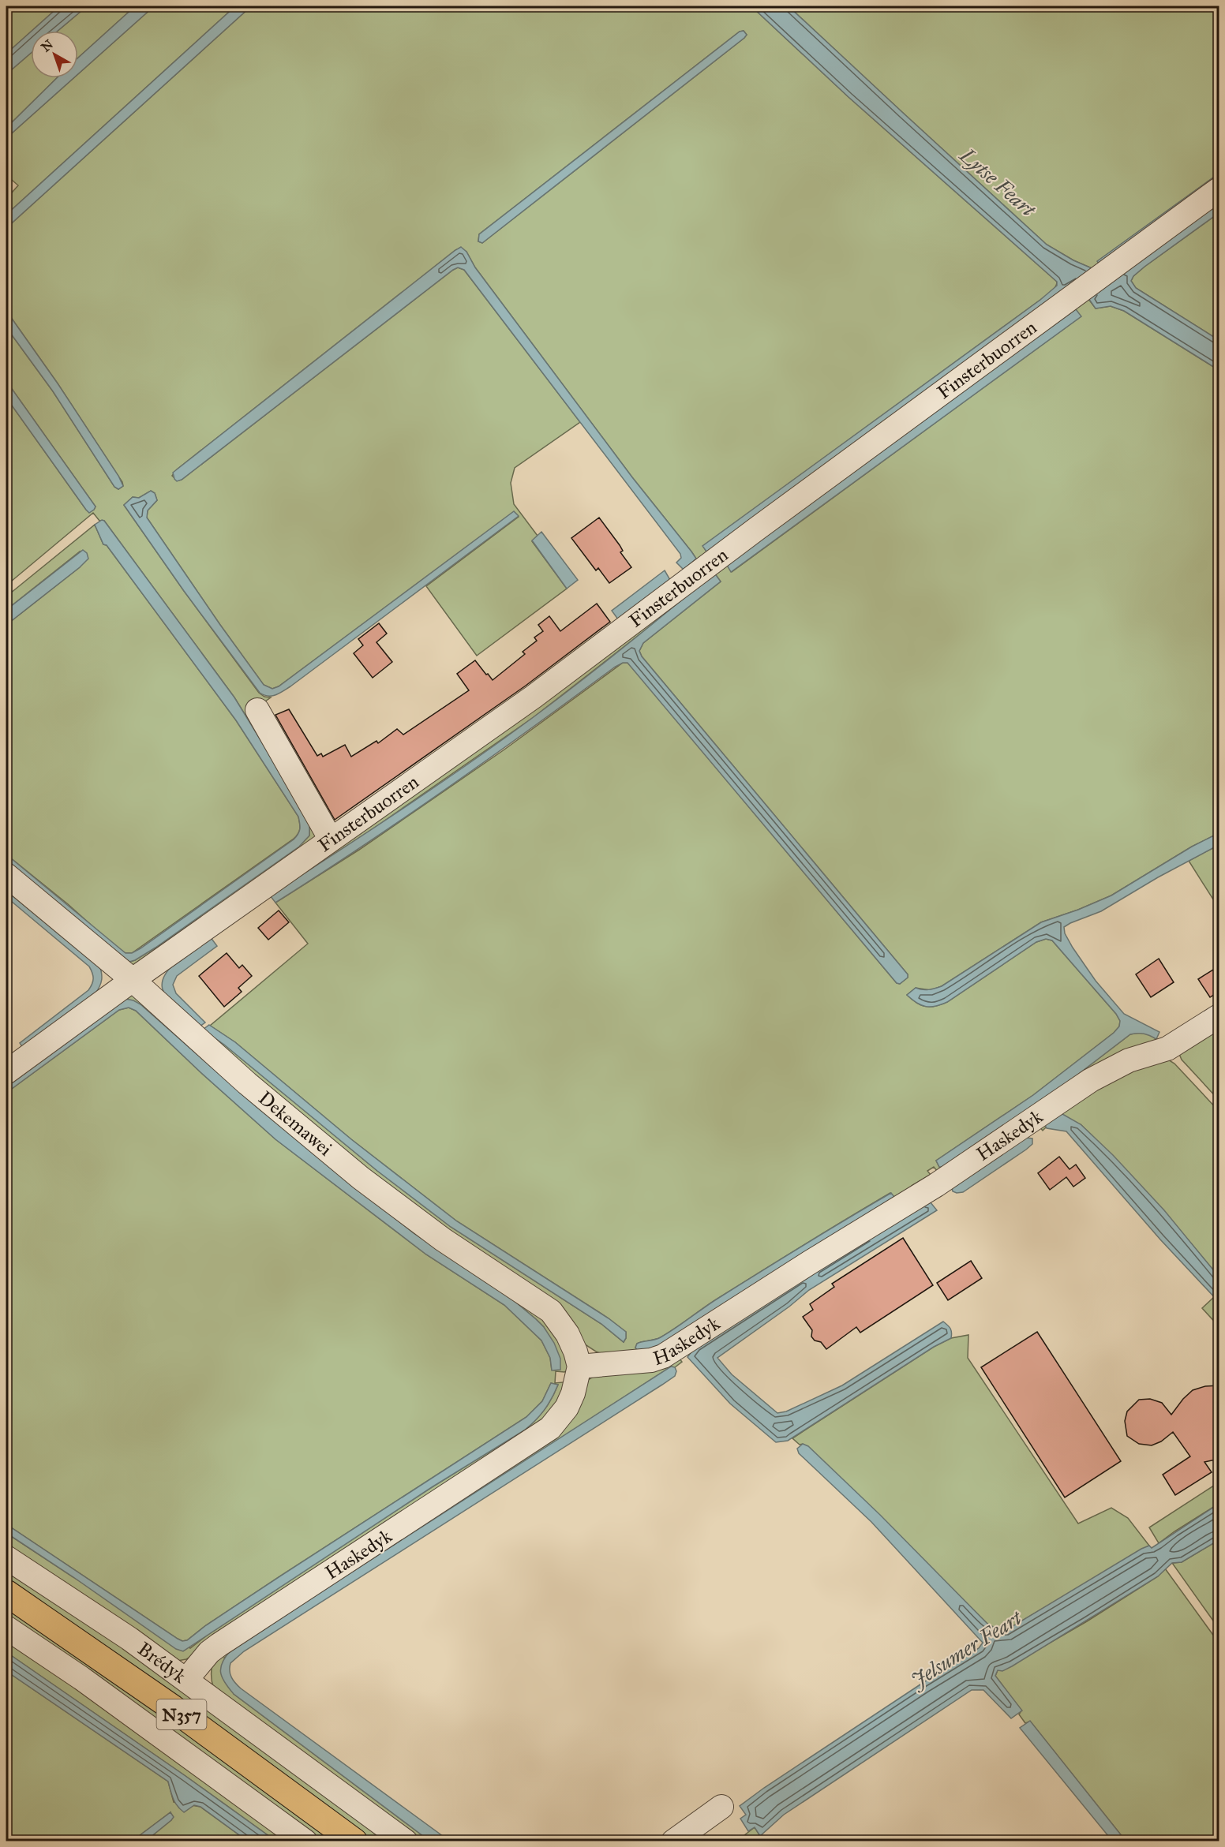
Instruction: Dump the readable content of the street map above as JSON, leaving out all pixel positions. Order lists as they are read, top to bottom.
{
  "streets": {
    "main road": ["Brédyk", "N357"],
    "street": ["Finsterbuorren", "Dekemawei", "Haskedyk"]
  },
  "crossings": [
    ["Finsterbuorren", "Dekemawei"],
    ["Dekemawei", "Haskedyk"],
    ["Haskedyk", "Brédyk"]
  ],
  "water": ["Lytse Feart", "Jelsumer Feart"],
  "north": "top left"
}
